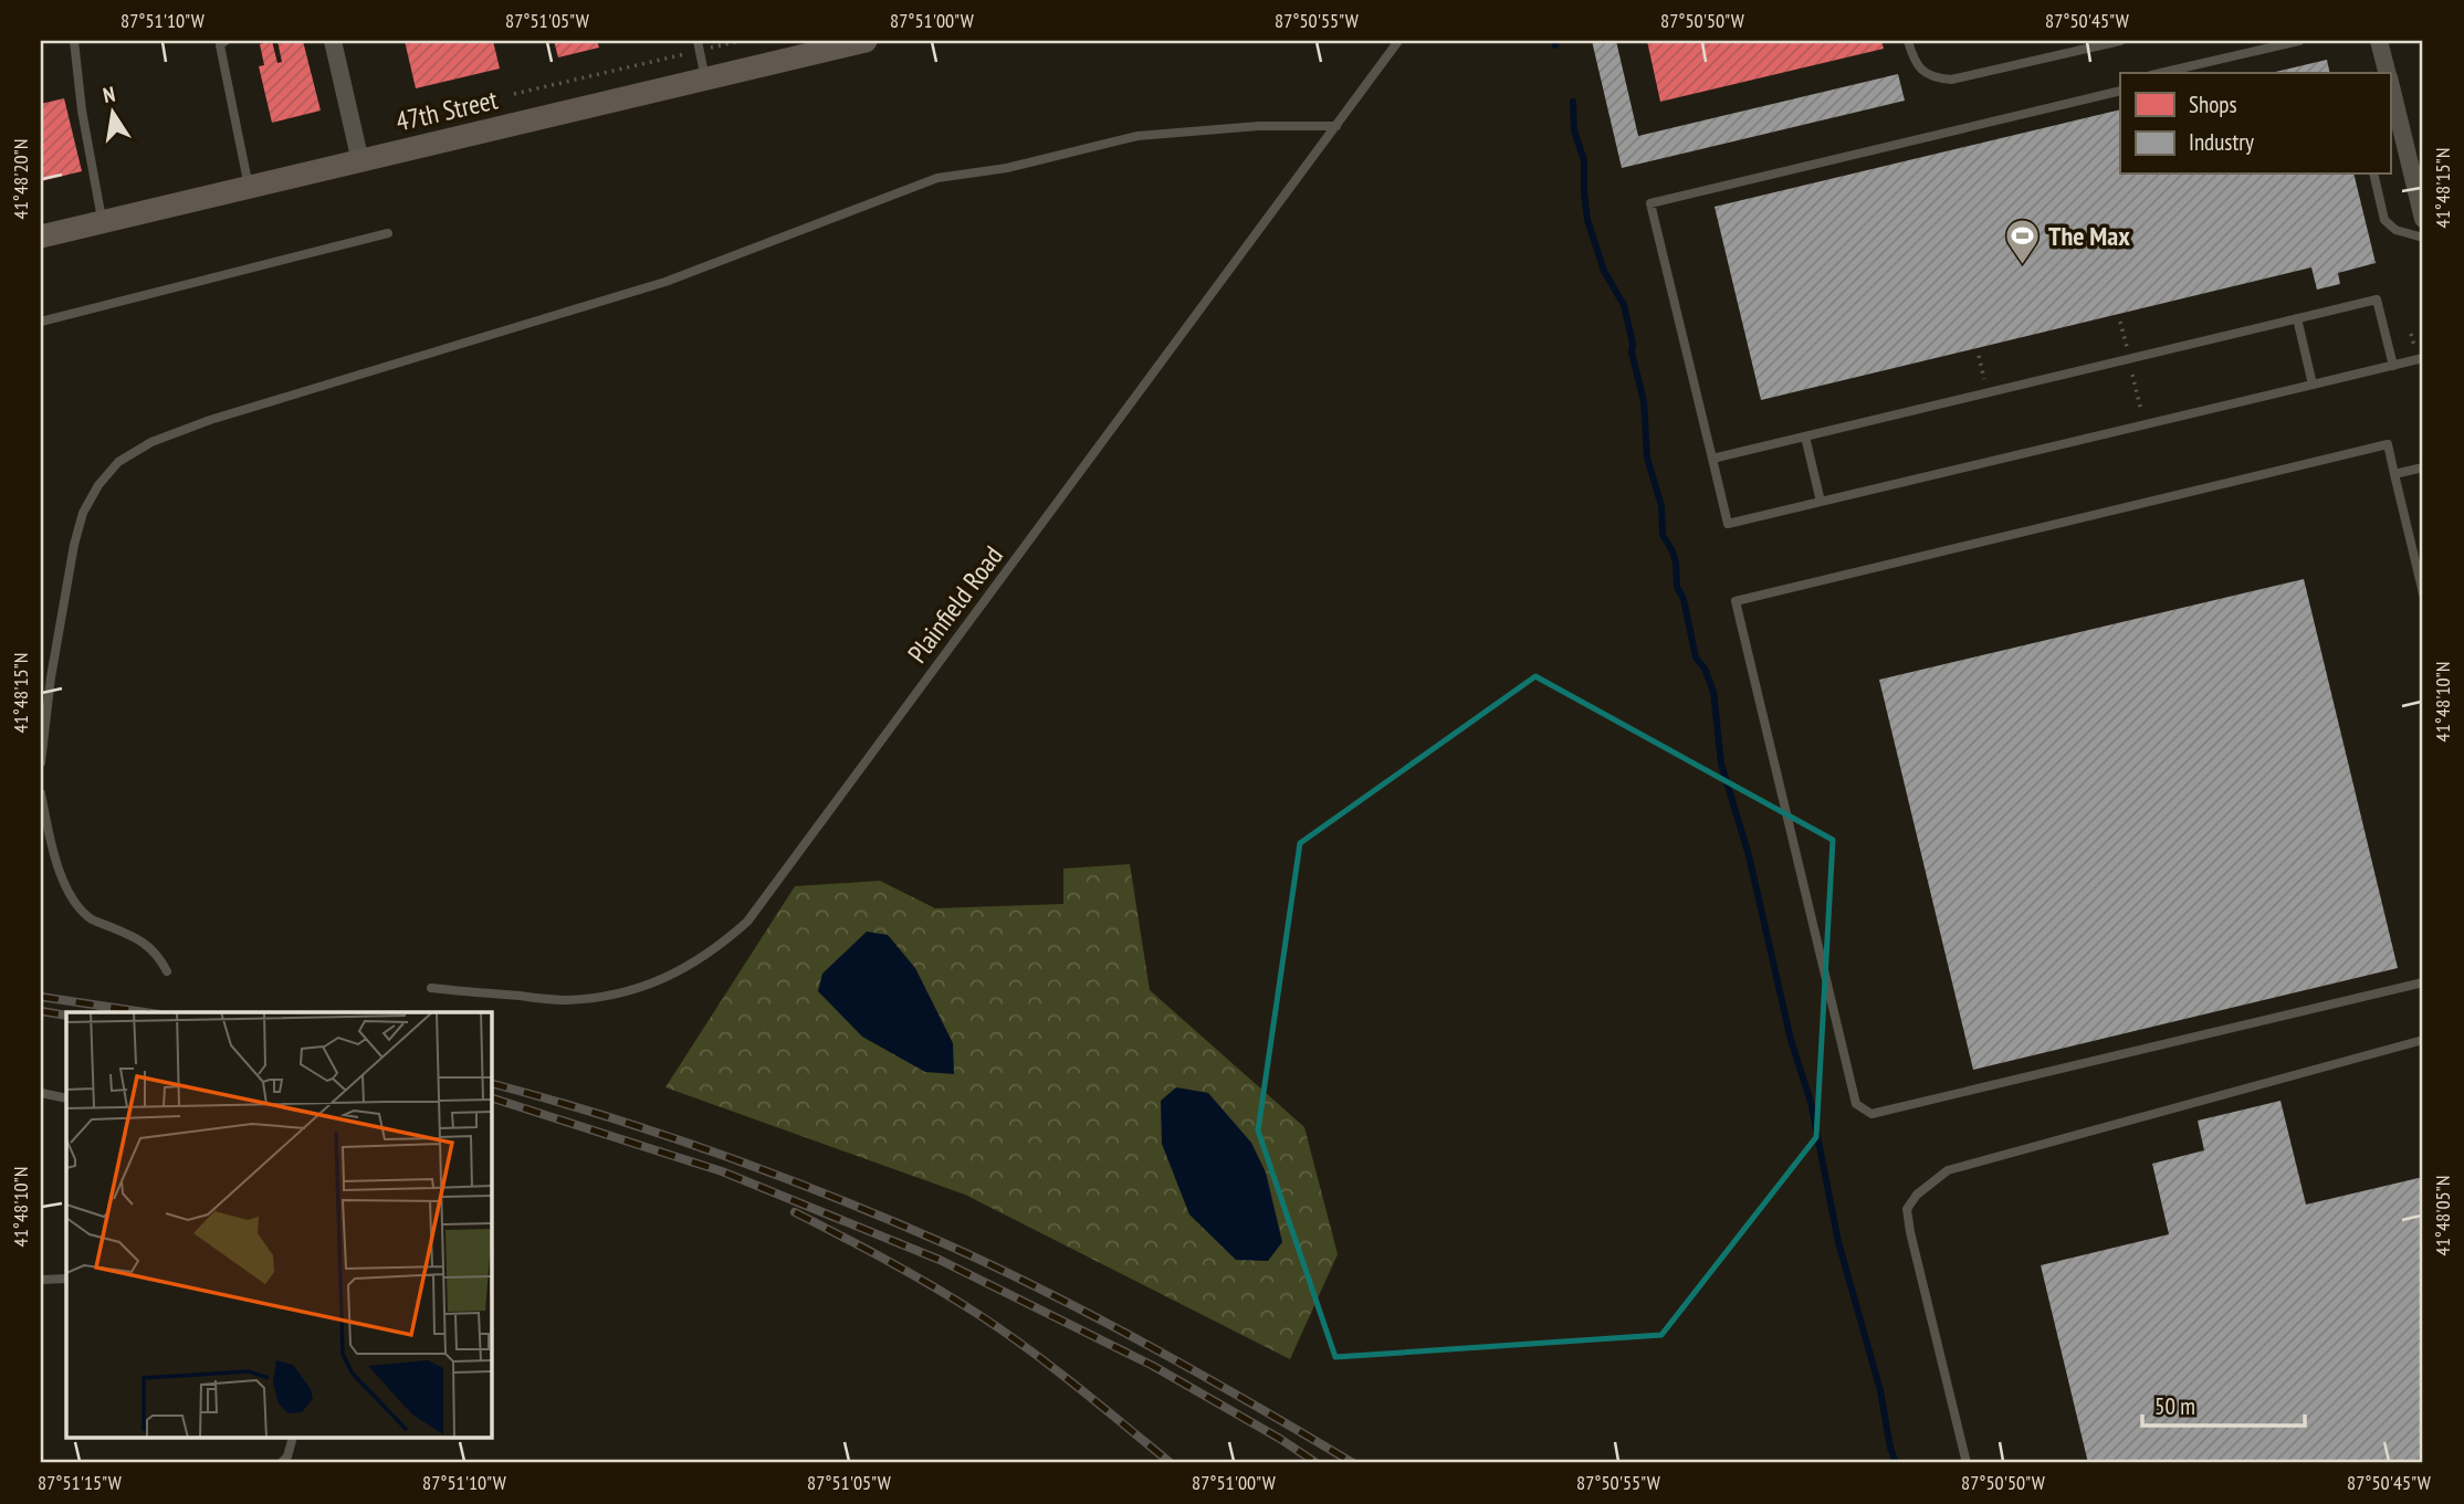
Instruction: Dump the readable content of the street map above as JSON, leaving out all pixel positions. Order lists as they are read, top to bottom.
{
  "streets": {
    "main road": ["47th Street"],
    "lane": ["Plainfield Road"]
  },
  "places": {
    "sports": ["The Max"]
  },
  "legend": ["Shops", "Industry"],
  "scale_bar": "50 m",
  "north": "top",
  "coordinates": [
    "87°51'10\"W",
    "87°51'05\"W",
    "87°51'00\"W",
    "87°50'55\"W",
    "87°50'50\"W",
    "87°50'45\"W",
    "41°48'20\"N",
    "41°48'15\"N",
    "41°48'10\"N",
    "41°48'05\"N",
    "87°51'15\"W"
  ]
}
